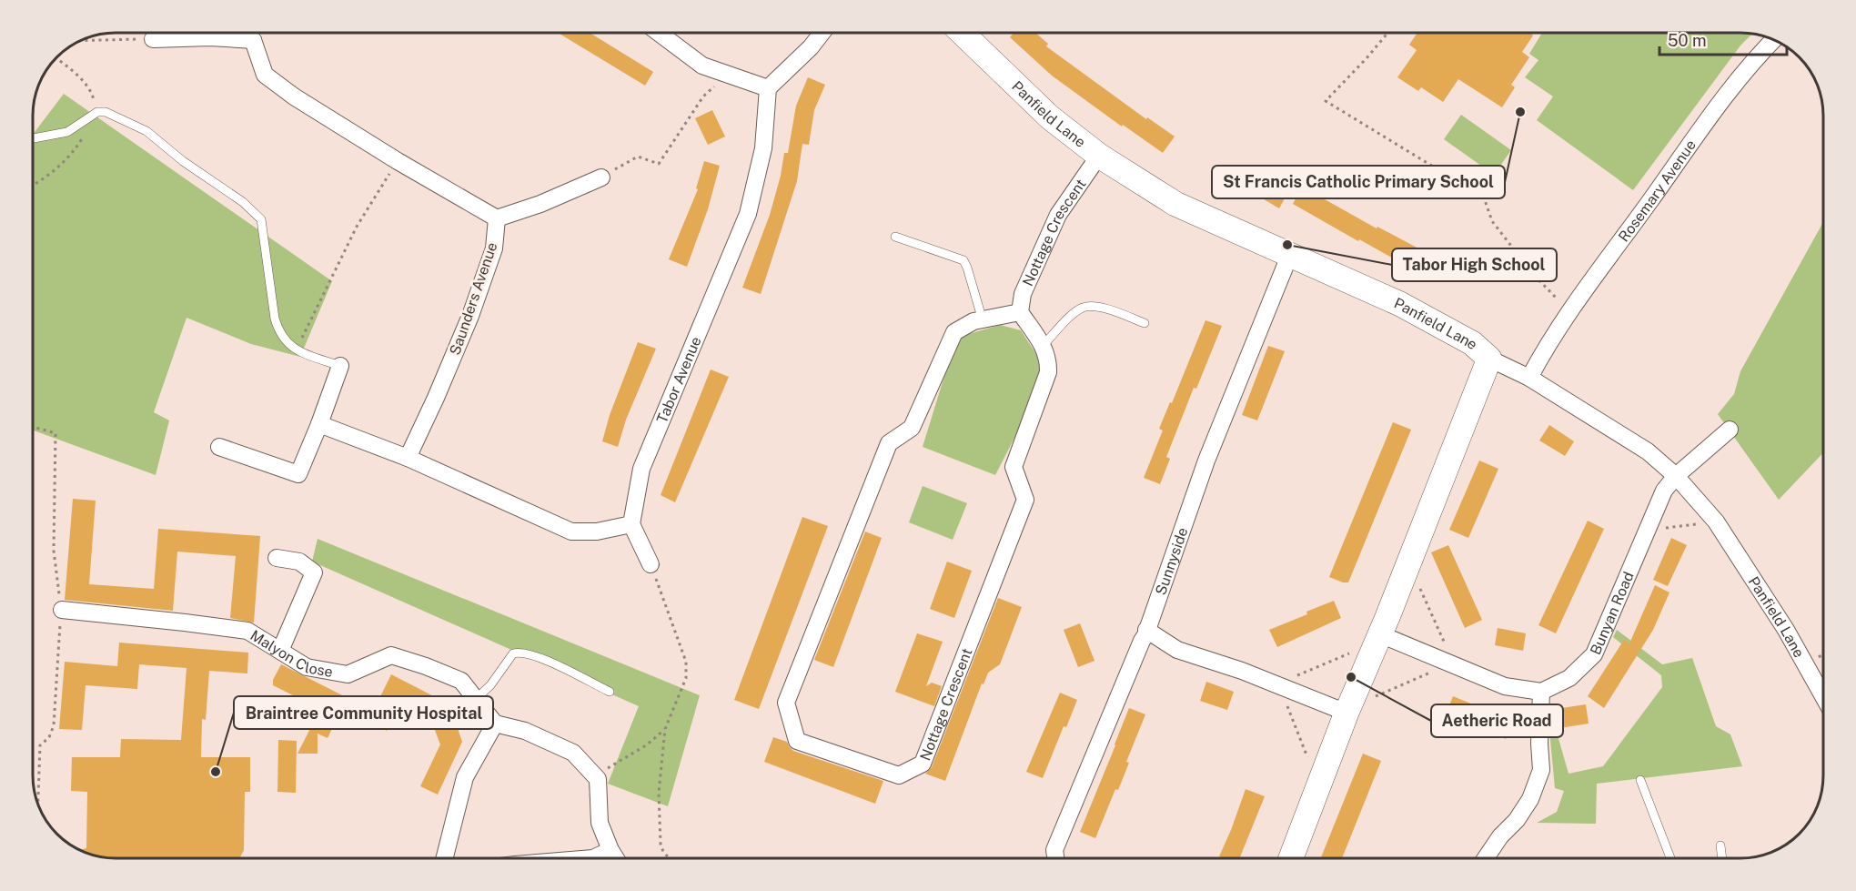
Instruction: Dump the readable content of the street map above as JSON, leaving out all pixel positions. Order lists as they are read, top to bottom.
{
  "streets": {
    "street": [
      "Panfield Lane",
      "Rosemary Avenue",
      "Nottage Crescent",
      "Saunders Avenue",
      "Tabor Avenue",
      "Sunnyside",
      "Bunyan Road",
      "Malyon Close"
    ]
  },
  "crossings": [
    ["Panfield Lane", "Rosemary Avenue"],
    ["Panfield Lane", "Nottage Crescent"],
    ["Panfield Lane", "Sunnyside"],
    ["Panfield Lane", "Bunyan Road"]
  ],
  "places": [
    "St Francis Catholic Primary School",
    "Tabor High School",
    "Aetheric Road",
    "Braintree Community Hospital"
  ],
  "scale_bar": "50 m"
}
